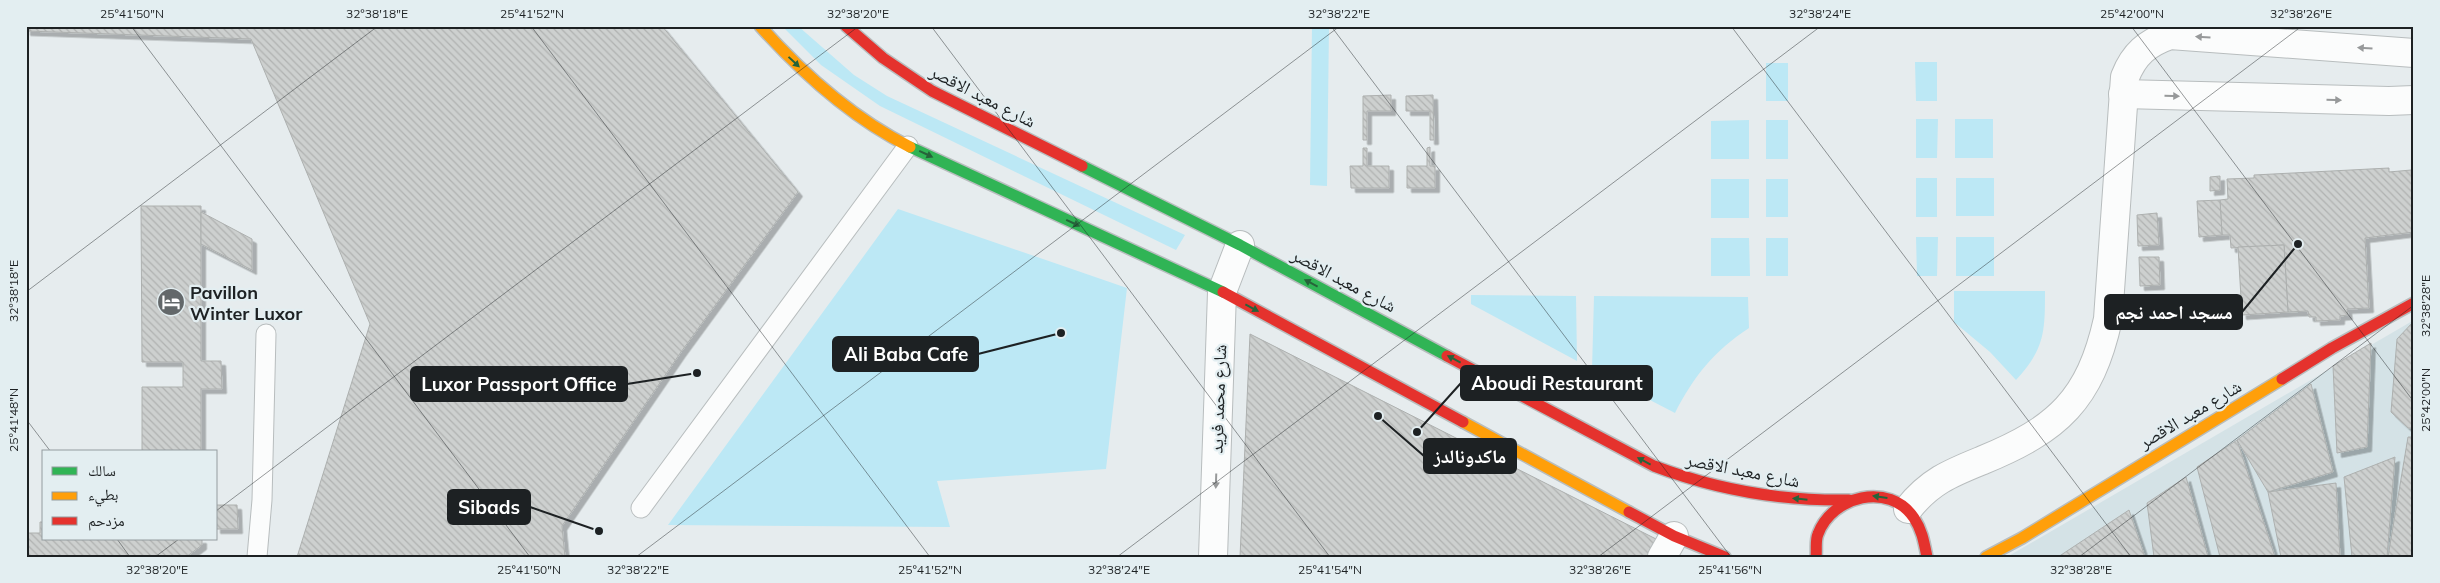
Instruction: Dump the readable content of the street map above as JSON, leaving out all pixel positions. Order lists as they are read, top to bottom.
{
  "streets": {
    "main road": ["شارع معبد الاقصر"],
    "street": ["شارع محمد فريد"]
  },
  "crossings": [
    ["شارع معبد الاقصر", "شارع محمد فريد"]
  ],
  "one_way": ["شارع محمد فريد"],
  "places": {
    "other": [
      "مسجد احمد نجم",
      "Ali Baba Cafe",
      "Luxor Passport Office",
      "ماكدونالدز",
      "Aboudi Restaurant",
      "Sibads"
    ],
    "hotel": ["Pavillon Winter Luxor"]
  },
  "legend": ["سالك", "بطيء", "مزدحم"],
  "coordinates": [
    "25°41'50\"N",
    "32°38'18\"E",
    "25°41'52\"N",
    "32°38'20\"E",
    "32°38'22\"E",
    "32°38'24\"E",
    "25°42'00\"N",
    "32°38'26\"E",
    "32°38'28\"E",
    "25°41'48\"N",
    "25°41'54\"N",
    "25°41'56\"N"
  ]
}
